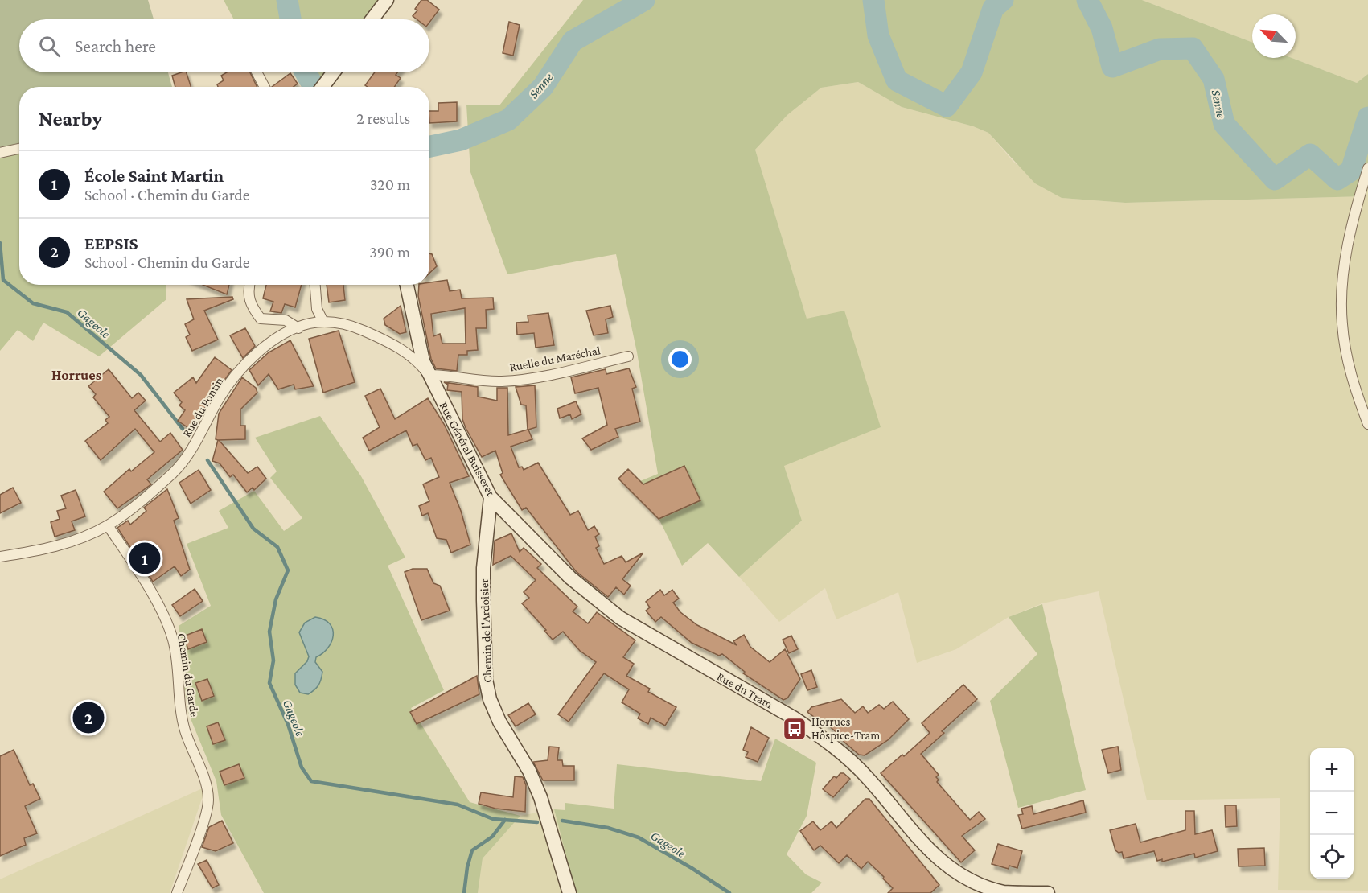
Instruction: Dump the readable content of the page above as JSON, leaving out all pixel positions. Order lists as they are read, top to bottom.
{
  "streets": {
    "street": [
      "Ruelle du Maréchal",
      "Rue du Pontin",
      "Rue Général Buisseret",
      "Chemin de l'Ardoisier",
      "Chemin du Garde",
      "Rue du Tram"
    ]
  },
  "crossings": [
    ["Ruelle du Maréchal", "Rue du Pontin"],
    ["Ruelle du Maréchal", "Rue Général Buisseret"],
    ["Rue du Pontin", "Rue Général Buisseret"],
    ["Rue du Pontin", "Chemin du Garde"],
    ["Rue Général Buisseret", "Chemin de l'Ardoisier"],
    ["Rue Général Buisseret", "Rue du Tram"]
  ],
  "districts": ["Horrues"],
  "water": ["Senne", "Gageole"],
  "places": {
    "bus stop": ["Horrues Hôspice-Tram"]
  },
  "north": "top left",
  "page": {
    "search": "Search here",
    "heading": ["Nearby", "2 results"],
    "list": [
      {
        "mark": "1",
        "name": "École Saint Martin",
        "note": "School · Chemin du Garde",
        "value": "320 m"
      },
      {
        "mark": "2",
        "name": "EEPSIS",
        "note": "School · Chemin du Garde",
        "value": "390 m"
      }
    ],
    "pins": ["1", "2"],
    "map_buttons": ["+", "−"]
  }
}
